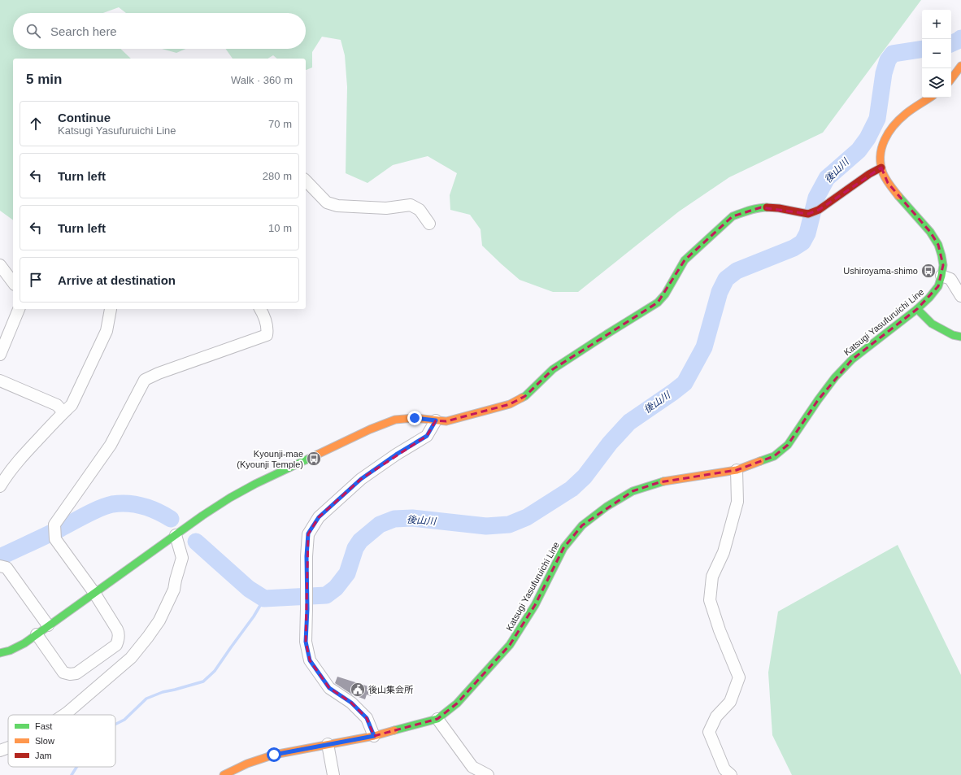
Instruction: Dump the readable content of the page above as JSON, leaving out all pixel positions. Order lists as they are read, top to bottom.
{
  "streets": {
    "main road": ["Katsugi Yasufuruichi Line"]
  },
  "water": ["後山川"],
  "places": {
    "bus stop": ["Ushiroyama-shimo", "Kyounji-mae (Kyounji Temple)"],
    "public building": ["後山集会所"]
  },
  "legend": ["Fast", "Slow", "Jam"],
  "page": {
    "map_buttons": ["+", "−"],
    "search": "Search here",
    "heading": ["5 min", "Walk · 360 m"],
    "list": [
      ["Continue", "Katsugi Yasufuruichi Line", "70 m"],
      ["Turn left", "280 m"],
      ["Turn left", "10 m"],
      "Arrive at destination"
    ]
  }
}
